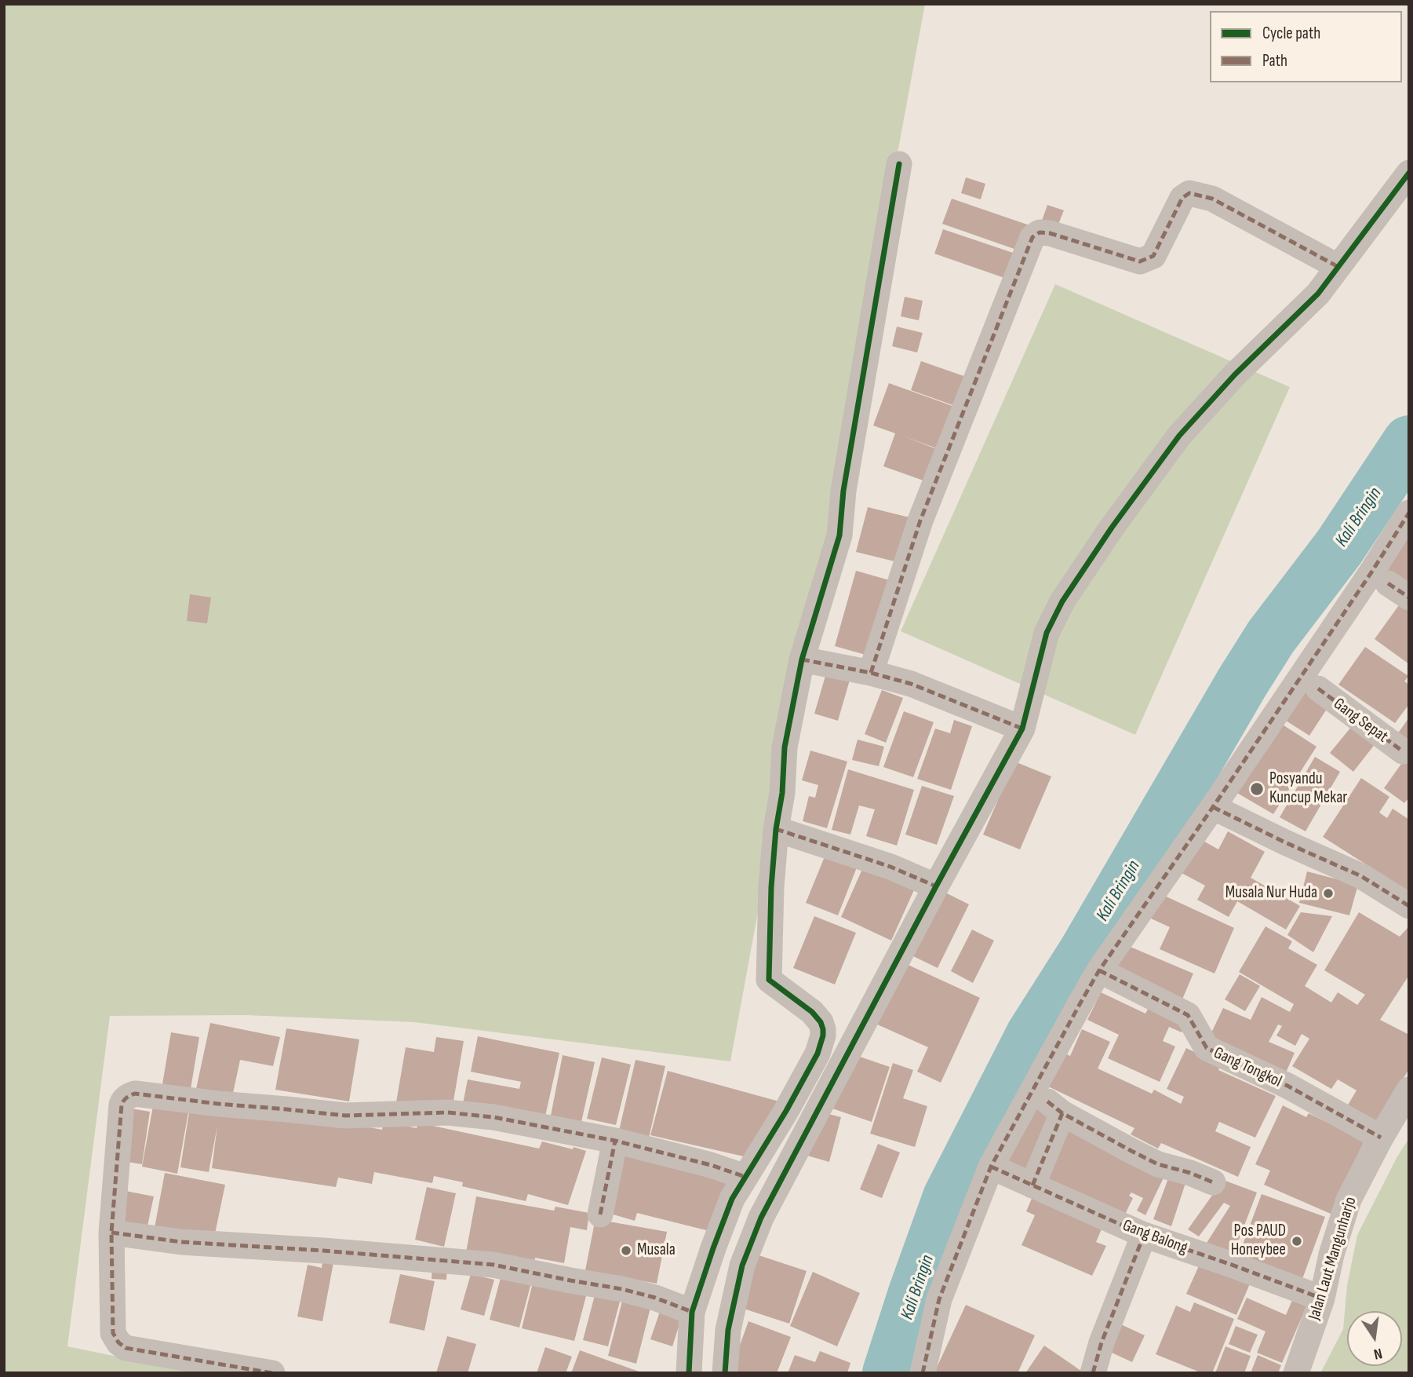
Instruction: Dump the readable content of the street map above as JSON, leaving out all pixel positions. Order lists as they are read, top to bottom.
{
  "streets": {
    "street": [
      "Gang Sepat",
      "Gang Tongkol",
      "Gang Balong",
      "Jalan Laut Mangunharjo"
    ]
  },
  "crossings": [
    ["Gang Tongkol", "Jalan Laut Mangunharjo"],
    ["Gang Balong", "Jalan Laut Mangunharjo"]
  ],
  "water": ["Kali Bringin"],
  "places": [
    "Posyandu Kuncup Mekar",
    "Musala Nur Huda",
    "Pos PAUD Honeybee",
    "Musala"
  ],
  "legend": ["Cycle path", "Path"],
  "north": "bottom"
}
